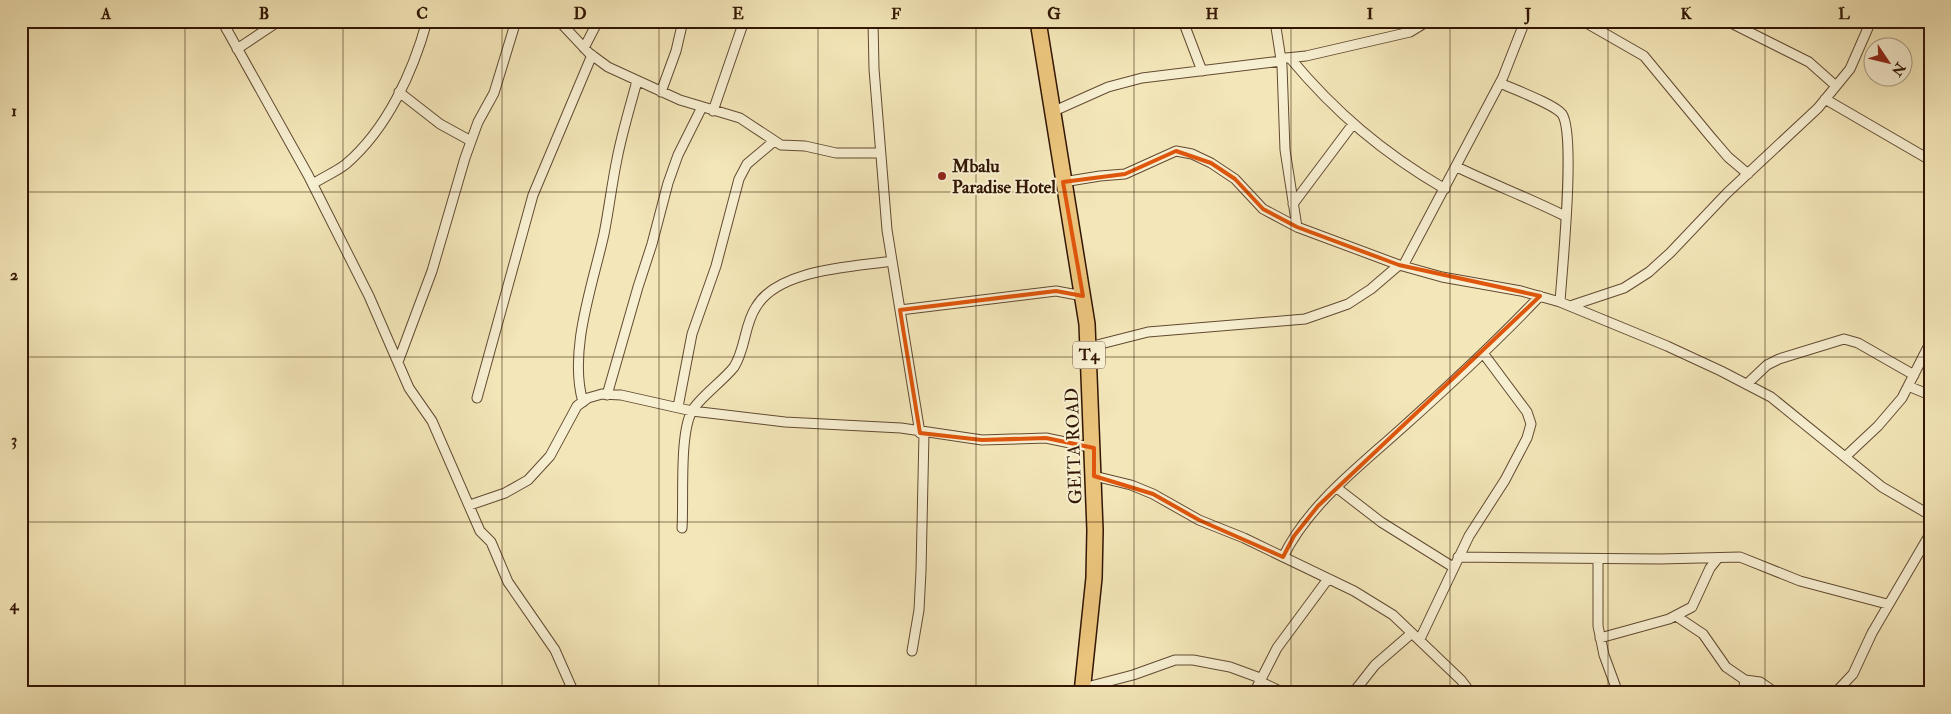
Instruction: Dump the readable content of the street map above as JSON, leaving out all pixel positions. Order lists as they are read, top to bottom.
{
  "streets": {
    "highway": ["T4", "GEITA ROAD"]
  },
  "places": ["Mbalu Paradise Hotel"],
  "north": "bottom right",
  "grid": {
    "columns": [
      "A",
      "B",
      "C",
      "D",
      "E",
      "F",
      "G",
      "H",
      "I",
      "J",
      "K",
      "L"
    ],
    "rows": [
      "1",
      "2",
      "3",
      "4"
    ]
  }
}
